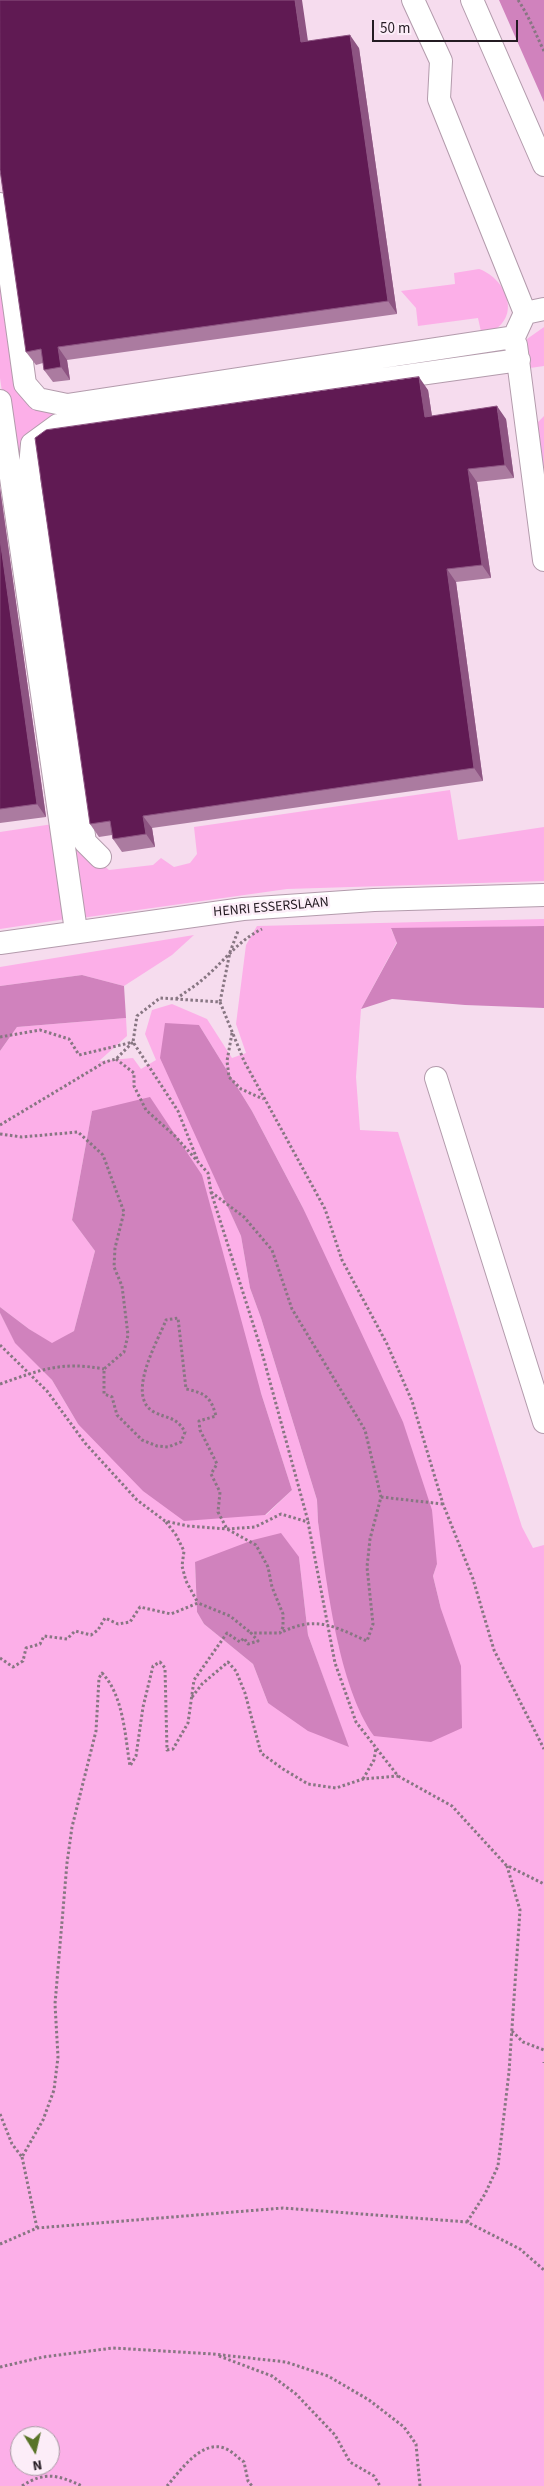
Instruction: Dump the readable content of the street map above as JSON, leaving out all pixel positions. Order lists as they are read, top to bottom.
{
  "streets": {
    "street": ["HENRI ESSERSLAAN"]
  },
  "scale_bar": "50 m",
  "north": "bottom"
}
